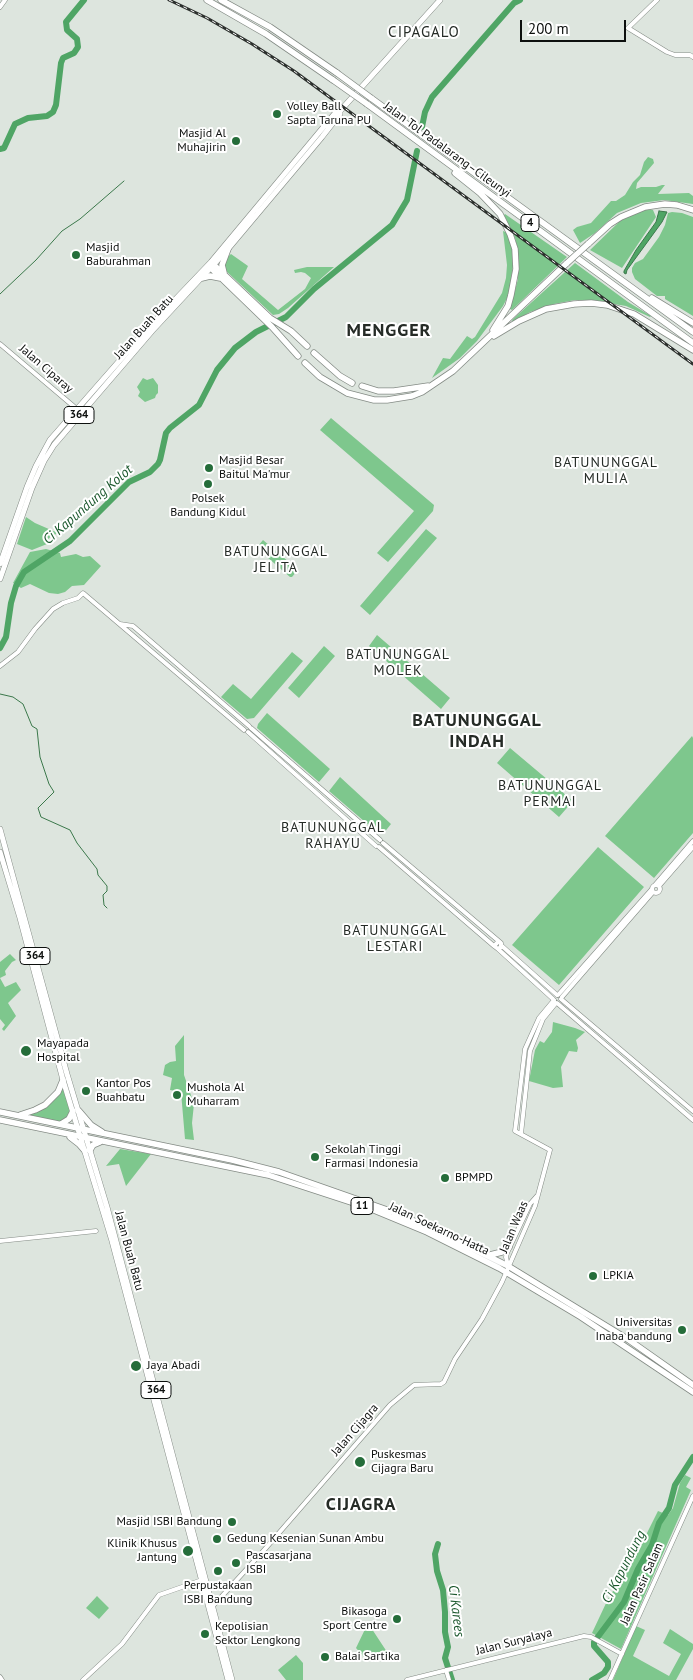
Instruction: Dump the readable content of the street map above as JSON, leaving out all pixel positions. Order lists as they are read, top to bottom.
{
  "streets": {
    "highway": [
      "Jalan Tol Padalarang–Cileunyi",
      "4",
      "11",
      "Jalan Soekarno-Hatta"
    ],
    "main road": ["Jalan Buah Batu", "364"],
    "street": [
      "Jalan Ciparay",
      "Jalan Waas",
      "Jalan Cijagra",
      "Jalan Pasir Salam",
      "Jalan Suryalaya"
    ]
  },
  "crossings": [
    ["Jalan Buah Batu", "Jalan Ciparay"],
    ["Jalan Buah Batu", "Jalan Soekarno-Hatta"],
    ["Jalan Buah Batu", "Jalan Cijagra"],
    ["Jalan Waas", "Jalan Soekarno-Hatta"],
    ["Jalan Waas", "Jalan Cijagra"],
    ["Jalan Soekarno-Hatta", "Jalan Cijagra"],
    ["Jalan Pasir Salam", "Jalan Suryalaya"]
  ],
  "districts": [
    "CIPAGALO",
    "MENGGER",
    "BATUNUNGGAL MULIA",
    "BATUNUNGGAL JELITA",
    "BATUNUNGGAL MOLEK",
    "BATUNUNGGAL INDAH",
    "BATUNUNGGAL PERMAI",
    "BATUNUNGGAL RAHAYU",
    "BATUNUNGGAL LESTARI",
    "CIJAGRA"
  ],
  "water": ["Ci Kapundung Kolot", "Ci Kapundung", "Ci Karees"],
  "places": [
    "Volley Ball Sapta Taruna PU",
    "Masjid Al Muhajirin",
    "Masjid Baburahman",
    "Masjid Besar Baitul Ma'mur",
    "Polsek Bandung Kidul",
    "Mayapada Hospital",
    "Kantor Pos Buahbatu",
    "Mushola Al Muharram",
    "Sekolah Tinggi Farmasi Indonesia",
    "BPMPD",
    "LPKIA",
    "Universitas Inaba bandung",
    "Jaya Abadi",
    "Puskesmas Cijagra Baru",
    "Masjid ISBI Bandung",
    "Gedung Kesenian Sunan Ambu",
    "Klinik Khusus Jantung",
    "Pascasarjana ISBI",
    "Perpustakaan ISBI Bandung",
    "Bikasoga Sport Centre",
    "Kepolisian Sektor Lengkong",
    "Balai Sartika"
  ],
  "scale_bar": "200 m"
}
